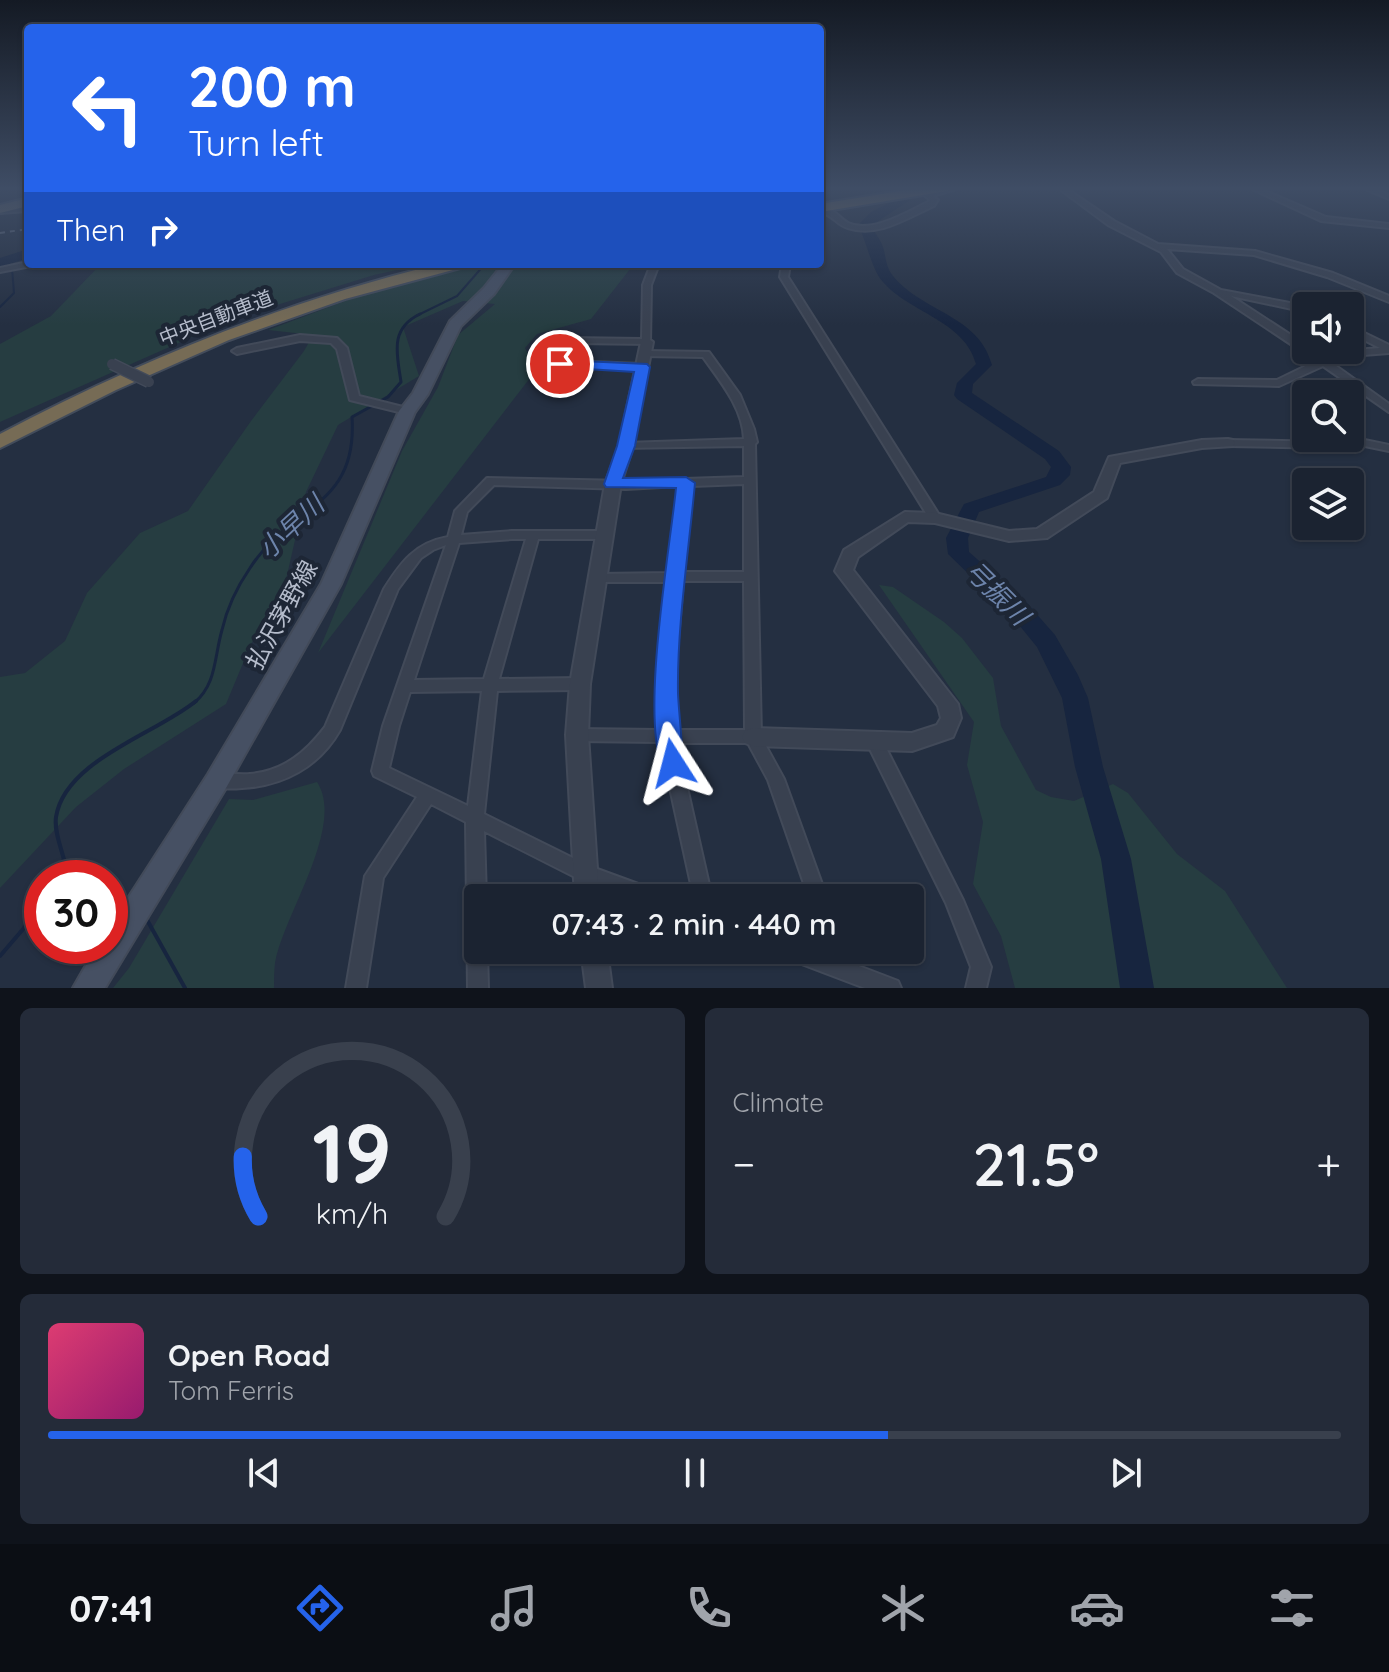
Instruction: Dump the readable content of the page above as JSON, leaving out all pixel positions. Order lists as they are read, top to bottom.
{
  "streets": {
    "highway": ["中央自動車道"],
    "main road": ["払沢茅野線"]
  },
  "water": ["小早川", "弓振川"],
  "page": {
    "turn": ["200 m", "Turn left"],
    "then": "Then",
    "limit": "30",
    "trip": "07:43 · 2 min · 440 m",
    "tile": "Climate",
    "heat": ["−", "21.5°", "+"],
    "song": ["Open Road", "Tom Ferris"],
    "tabs": "07:41",
    "gauge": ["19", "km/h"]
  }
}
